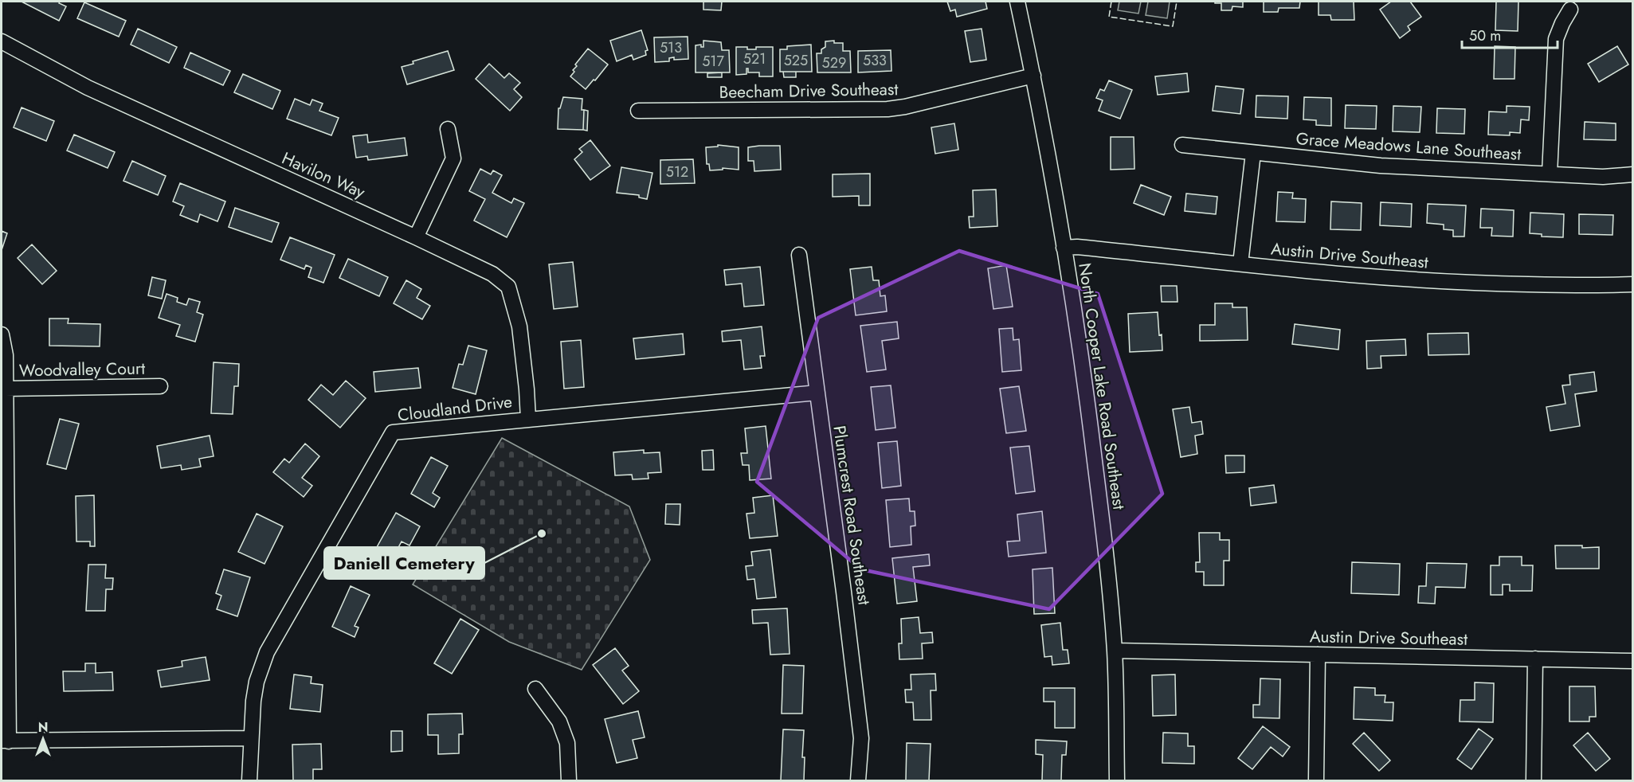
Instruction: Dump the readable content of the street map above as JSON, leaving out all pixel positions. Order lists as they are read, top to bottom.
{
  "streets": {
    "street": [
      "Beecham Drive Southeast",
      "Grace Meadows Lane Southeast",
      "Havilon Way",
      "Austin Drive Southeast",
      "Woodvalley Court",
      "North Cooper Lake Road Southeast",
      "Cloudland Drive",
      "Plumcrest Road Southeast"
    ]
  },
  "crossings": [
    ["Beecham Drive Southeast", "North Cooper Lake Road Southeast"],
    ["Havilon Way", "Cloudland Drive"],
    ["Austin Drive Southeast", "North Cooper Lake Road Southeast"],
    ["Cloudland Drive", "Plumcrest Road Southeast"]
  ],
  "places": ["Daniell Cemetery"],
  "house_numbers": [
    "513",
    "521",
    "525",
    "533",
    "517",
    "529",
    "512"
  ],
  "scale_bar": "50 m",
  "north": "top"
}
